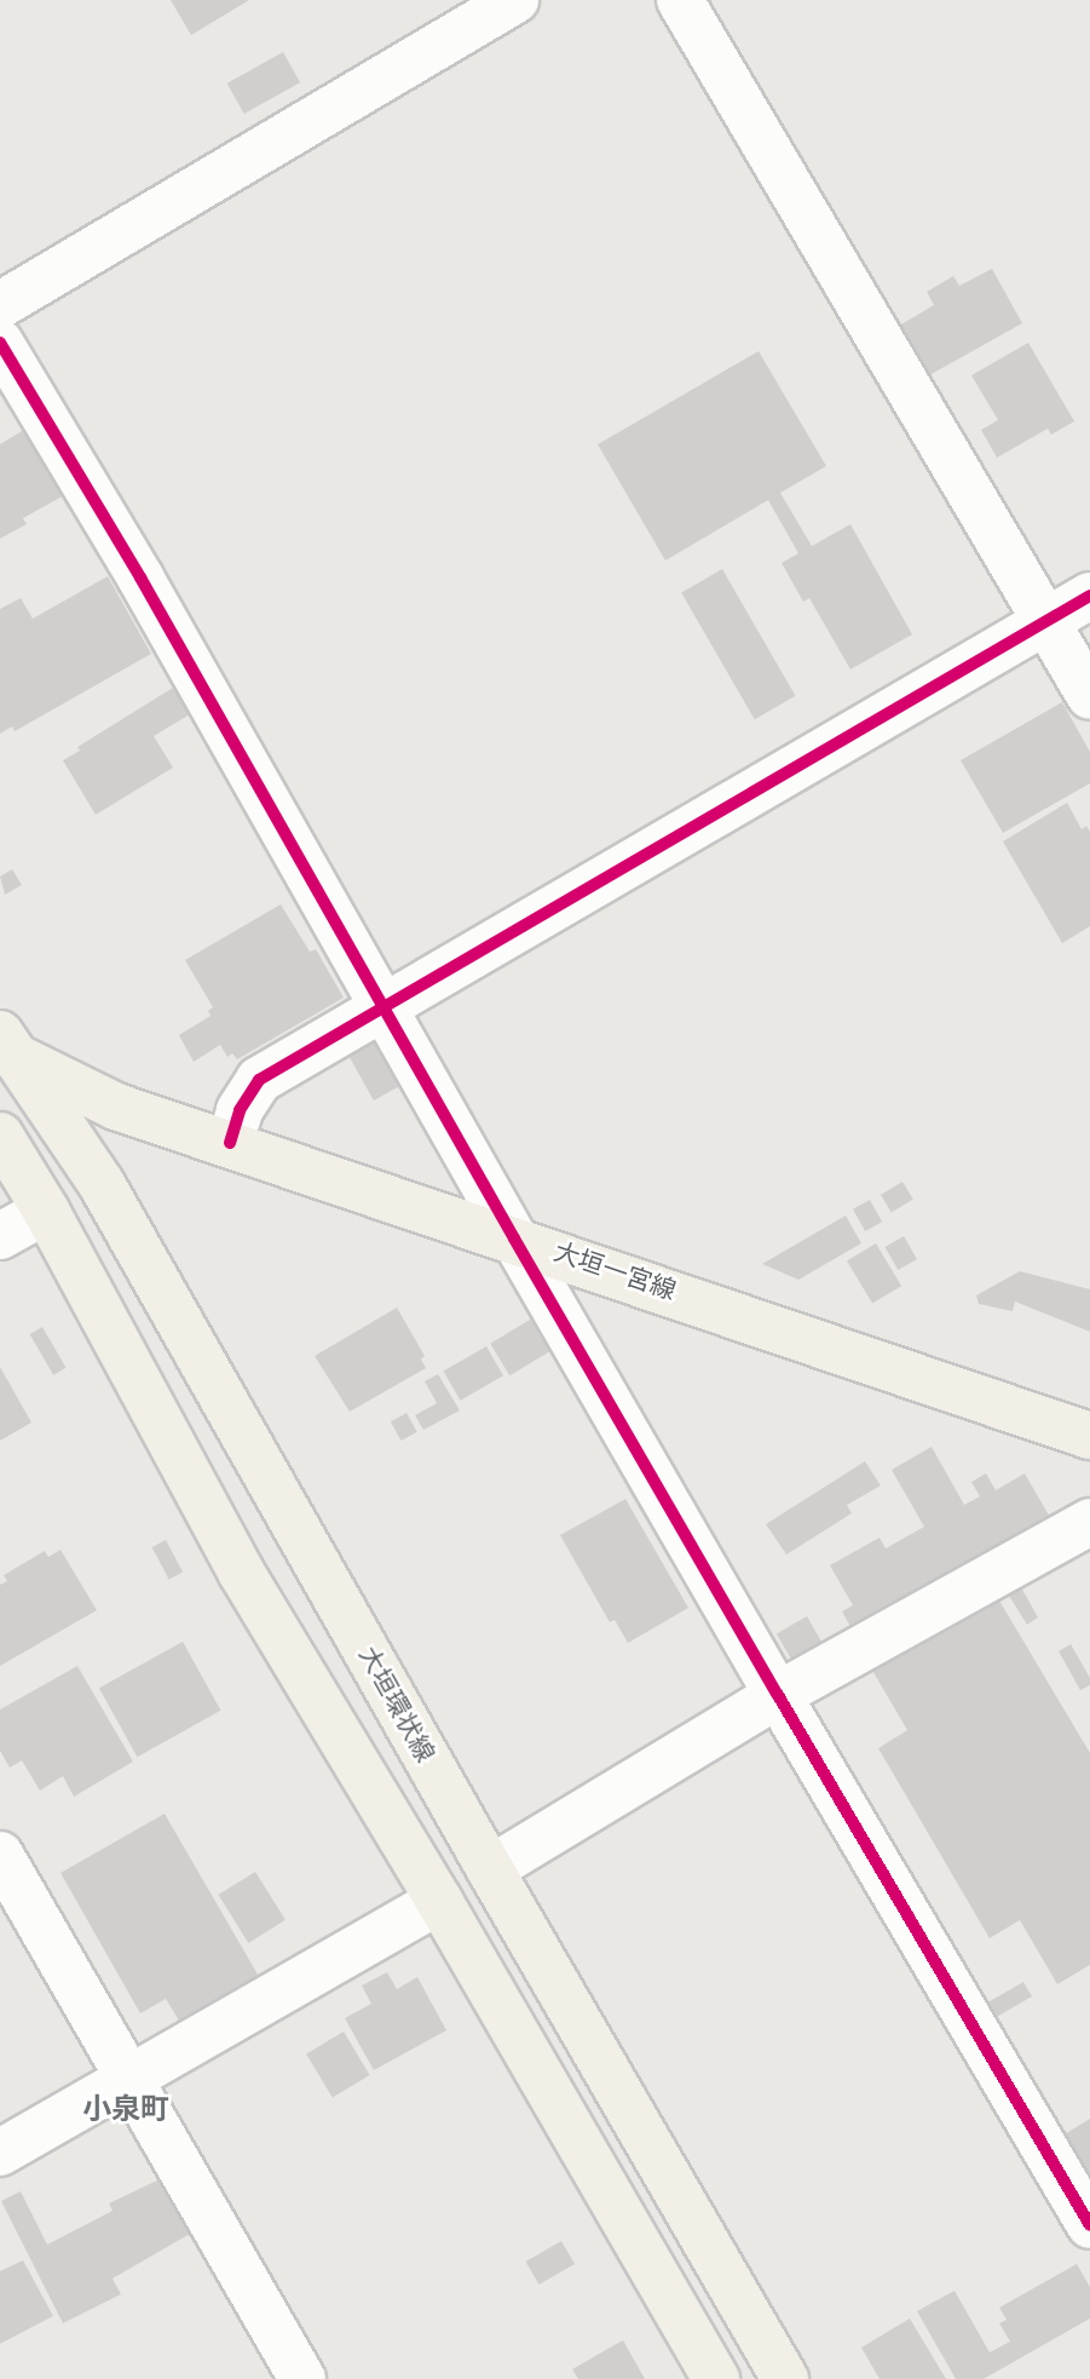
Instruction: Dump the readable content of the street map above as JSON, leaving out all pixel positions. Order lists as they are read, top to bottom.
{
  "streets": {
    "main road": ["大垣一宮線", "大垣環状線"]
  },
  "crossings": [
    ["大垣一宮線", "大垣環状線"]
  ],
  "districts": ["小泉町"]
}
